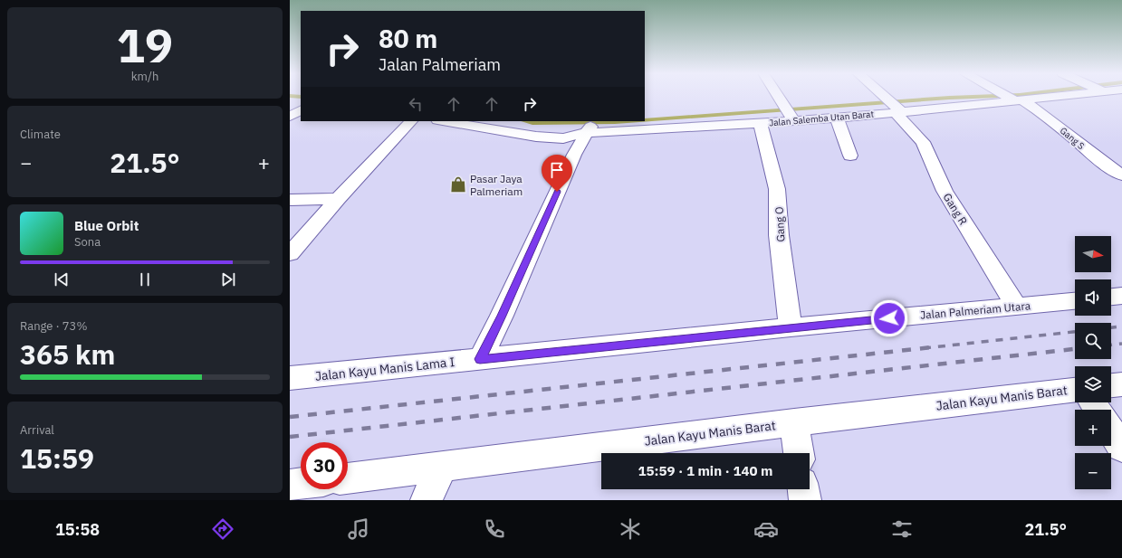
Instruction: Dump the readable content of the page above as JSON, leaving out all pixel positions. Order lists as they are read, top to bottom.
{
  "streets": {
    "street": [
      "Jalan Salemba Utan Barat",
      "Gang S",
      "Gang R",
      "Gang O",
      "Jalan Palmeriam Utara",
      "Jalan Kayu Manis Lama I",
      "Jalan Kayu Manis Barat"
    ]
  },
  "crossings": [
    ["Jalan Salemba Utan Barat", "Gang S"],
    ["Jalan Salemba Utan Barat", "Gang R"],
    ["Jalan Salemba Utan Barat", "Gang O"],
    ["Gang R", "Jalan Palmeriam Utara"],
    ["Gang O", "Jalan Palmeriam Utara"],
    ["Jalan Palmeriam Utara", "Jalan Kayu Manis Lama I"]
  ],
  "places": {
    "shop": ["Pasar Jaya Palmeriam"]
  },
  "north": "right",
  "page": {
    "tile": [
      ["19", "km/h"],
      "Climate",
      ["Range · 73%", "365 km"],
      ["Arrival", "15:59"]
    ],
    "turn": ["80 m", "Jalan Palmeriam"],
    "heat": ["−", "21.5°", "+"],
    "song": ["Blue Orbit", "Sona"],
    "map_buttons": ["+", "−"],
    "limit": "30",
    "trip": "15:59 · 1 min · 140 m",
    "tabs": ["15:58", "21.5°"]
  }
}
